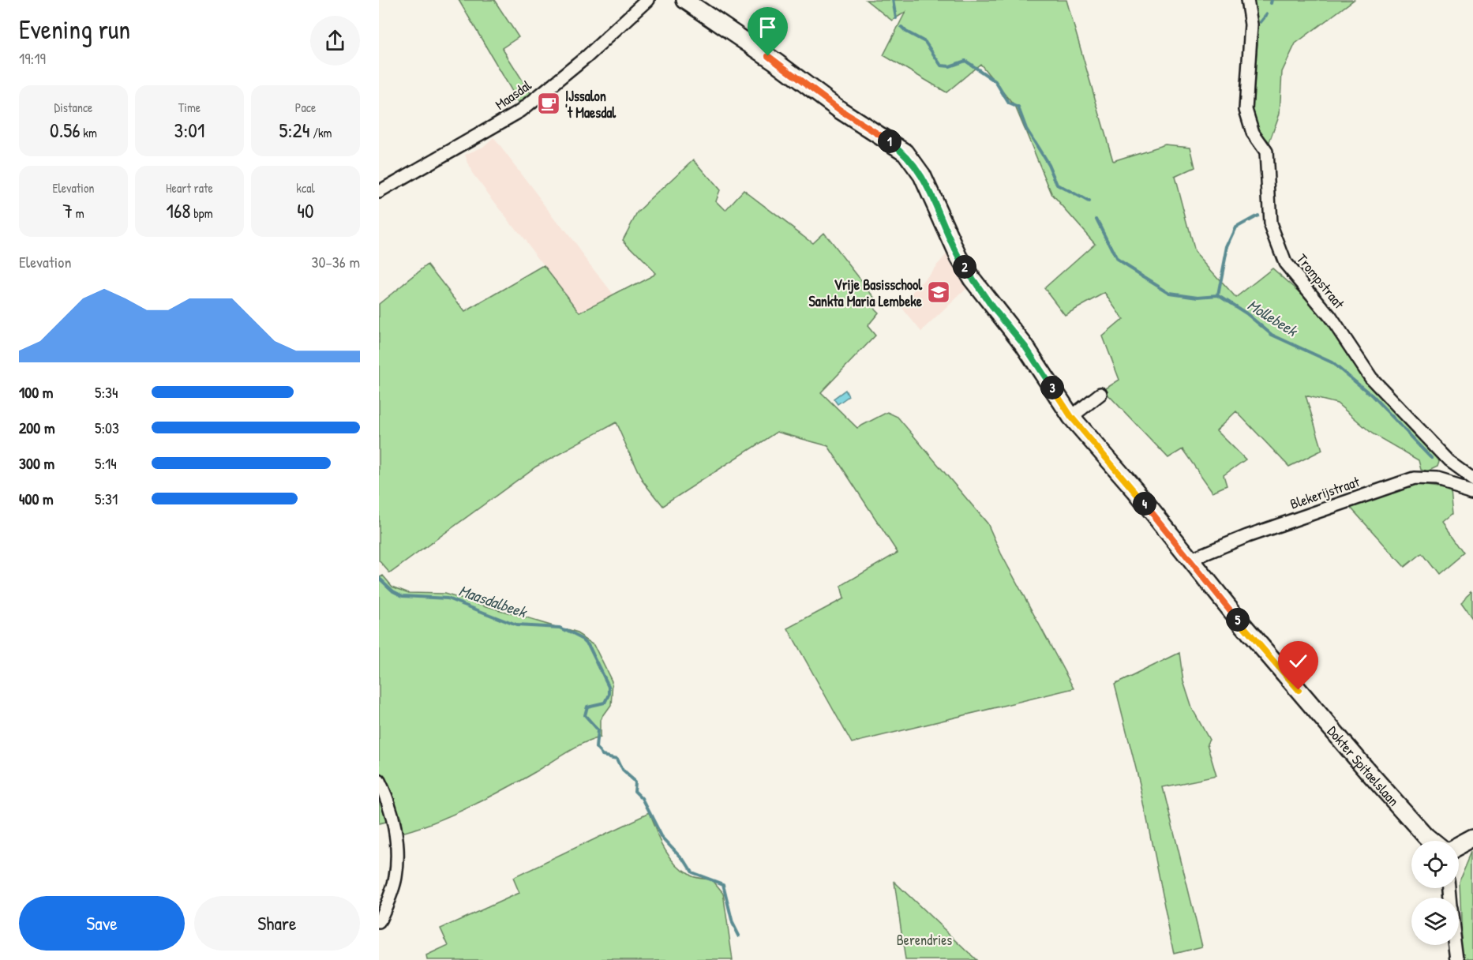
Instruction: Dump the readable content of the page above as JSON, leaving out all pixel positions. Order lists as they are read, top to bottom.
{
  "streets": {
    "street": [
      "Maasdal",
      "Trompstraat",
      "Blekerijstraat",
      "Dokter Spitaelslaan"
    ]
  },
  "crossings": [
    ["Blekerijstraat", "Dokter Spitaelslaan"]
  ],
  "water": ["Mollebeek", "Maasdalbeek"],
  "parks": ["Berendries"],
  "places": {
    "cafe": ["IJssalon 't Maesdal"],
    "school or university": ["Vrije Basisschool Sankta Maria Lembeke"]
  },
  "page": {
    "heading": ["Evening run", "19:19"],
    "stats": [
      ["Distance", "0.56 km"],
      ["Time", "3:01"],
      ["Pace", "5:24 /km"],
      ["Elevation", "7 m"],
      ["Heart rate", "168 bpm"],
      ["kcal", "40"]
    ],
    "pins": [
      "1",
      "2",
      "3",
      "4",
      "5"
    ],
    "chart": ["Elevation", "30–36 m"],
    "list": [
      {
        "name": "100 m",
        "note": "5:34"
      },
      {
        "name": "200 m",
        "note": "5:03"
      },
      {
        "name": "300 m",
        "note": "5:14"
      },
      {
        "name": "400 m",
        "note": "5:31"
      }
    ],
    "buttons": ["Save", "Share"]
  }
}
